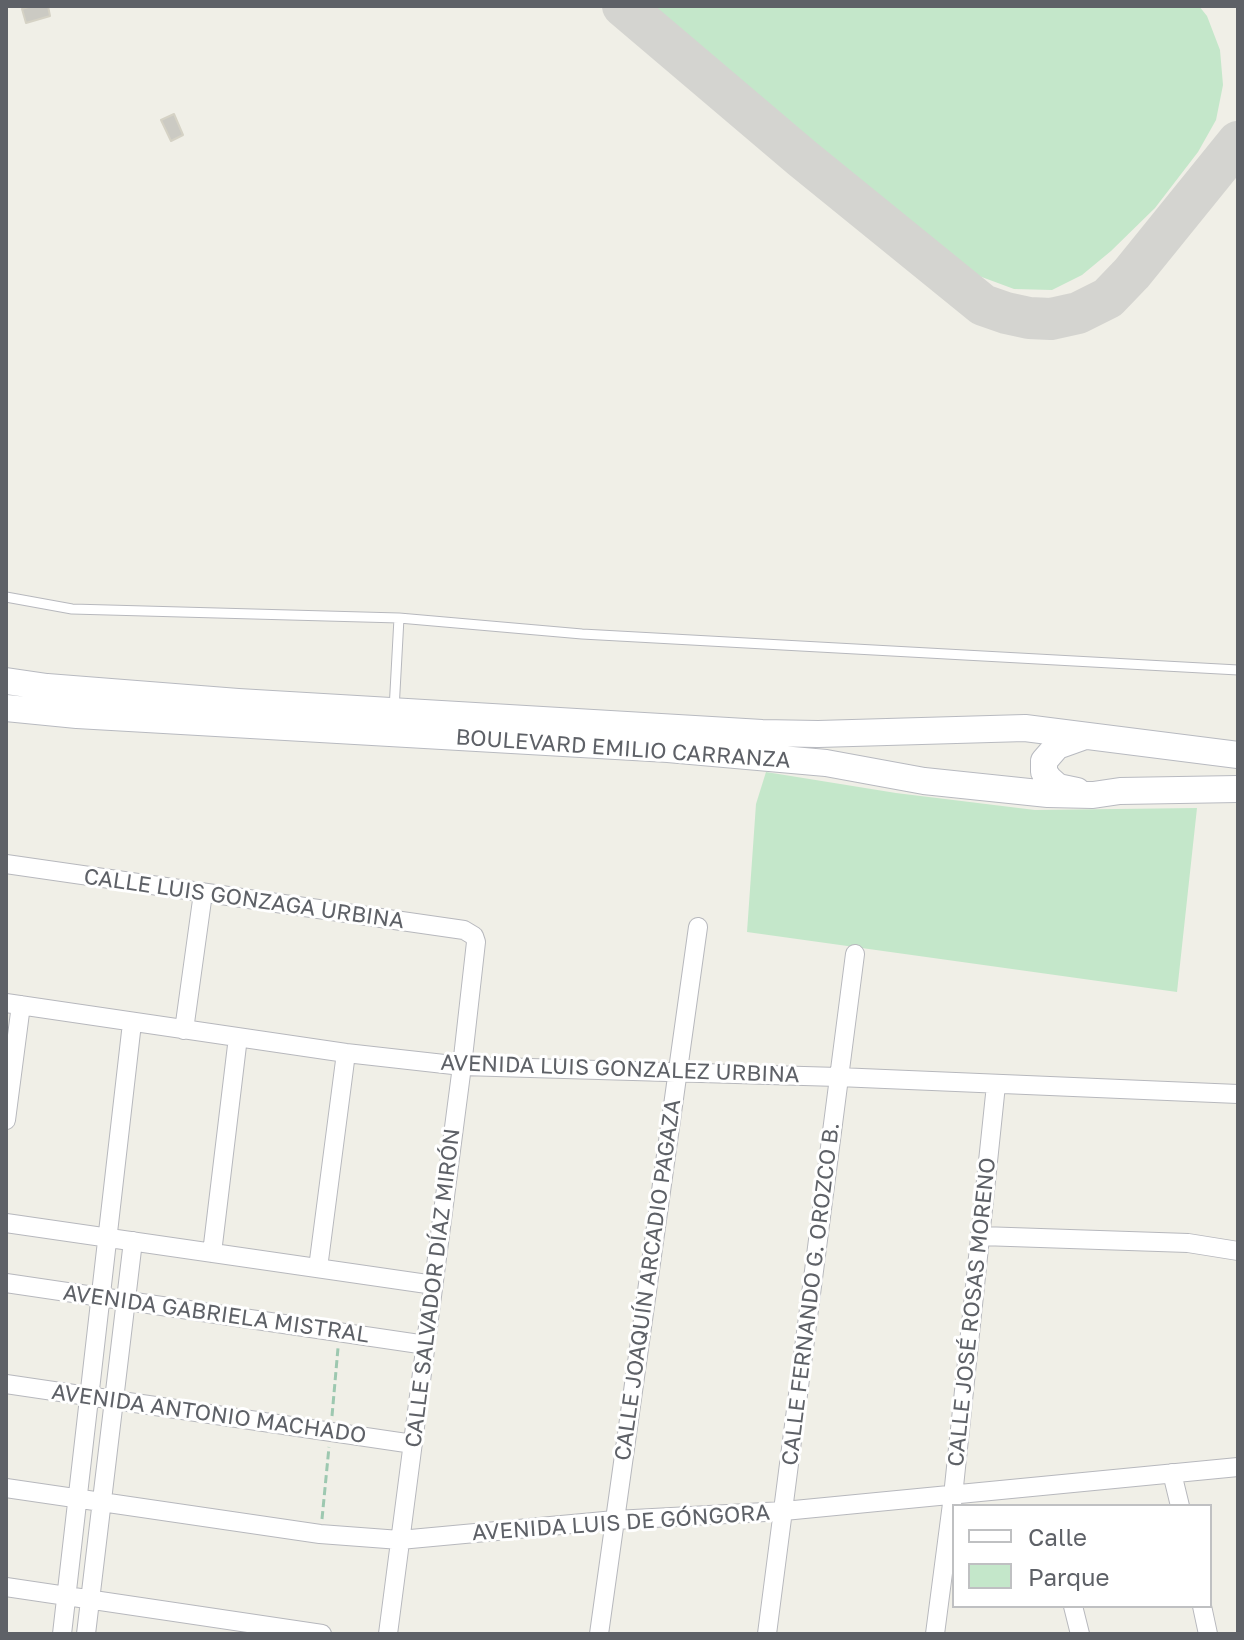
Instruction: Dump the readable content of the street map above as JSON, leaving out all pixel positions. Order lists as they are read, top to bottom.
{
  "streets": {
    "street": [
      "BOULEVARD EMILIO CARRANZA",
      "CALLE LUIS GONZAGA URBINA",
      "AVENIDA LUIS GONZALEZ URBINA",
      "CALLE JOAQUÍN ARCADIO PAGAZA",
      "CALLE SALVADOR DÍAZ MIRÓN",
      "CALLE FERNANDO G. OROZCO B.",
      "CALLE JOSÉ ROSAS MORENO",
      "AVENIDA GABRIELA MISTRAL",
      "AVENIDA ANTONIO MACHADO",
      "AVENIDA LUIS DE GÓNGORA"
    ]
  },
  "crossings": [
    ["CALLE LUIS GONZAGA URBINA", "CALLE SALVADOR DÍAZ MIRÓN"],
    ["AVENIDA LUIS GONZALEZ URBINA", "CALLE JOAQUÍN ARCADIO PAGAZA"],
    ["AVENIDA LUIS GONZALEZ URBINA", "CALLE SALVADOR DÍAZ MIRÓN"],
    ["AVENIDA LUIS GONZALEZ URBINA", "CALLE FERNANDO G. OROZCO B."],
    ["AVENIDA LUIS GONZALEZ URBINA", "CALLE JOSÉ ROSAS MORENO"],
    ["CALLE JOAQUÍN ARCADIO PAGAZA", "AVENIDA LUIS DE GÓNGORA"],
    ["CALLE SALVADOR DÍAZ MIRÓN", "AVENIDA GABRIELA MISTRAL"],
    ["CALLE SALVADOR DÍAZ MIRÓN", "AVENIDA ANTONIO MACHADO"],
    ["CALLE SALVADOR DÍAZ MIRÓN", "AVENIDA LUIS DE GÓNGORA"],
    ["CALLE FERNANDO G. OROZCO B.", "AVENIDA LUIS DE GÓNGORA"],
    ["CALLE JOSÉ ROSAS MORENO", "AVENIDA LUIS DE GÓNGORA"]
  ],
  "legend": ["Calle", "Parque"]
}
